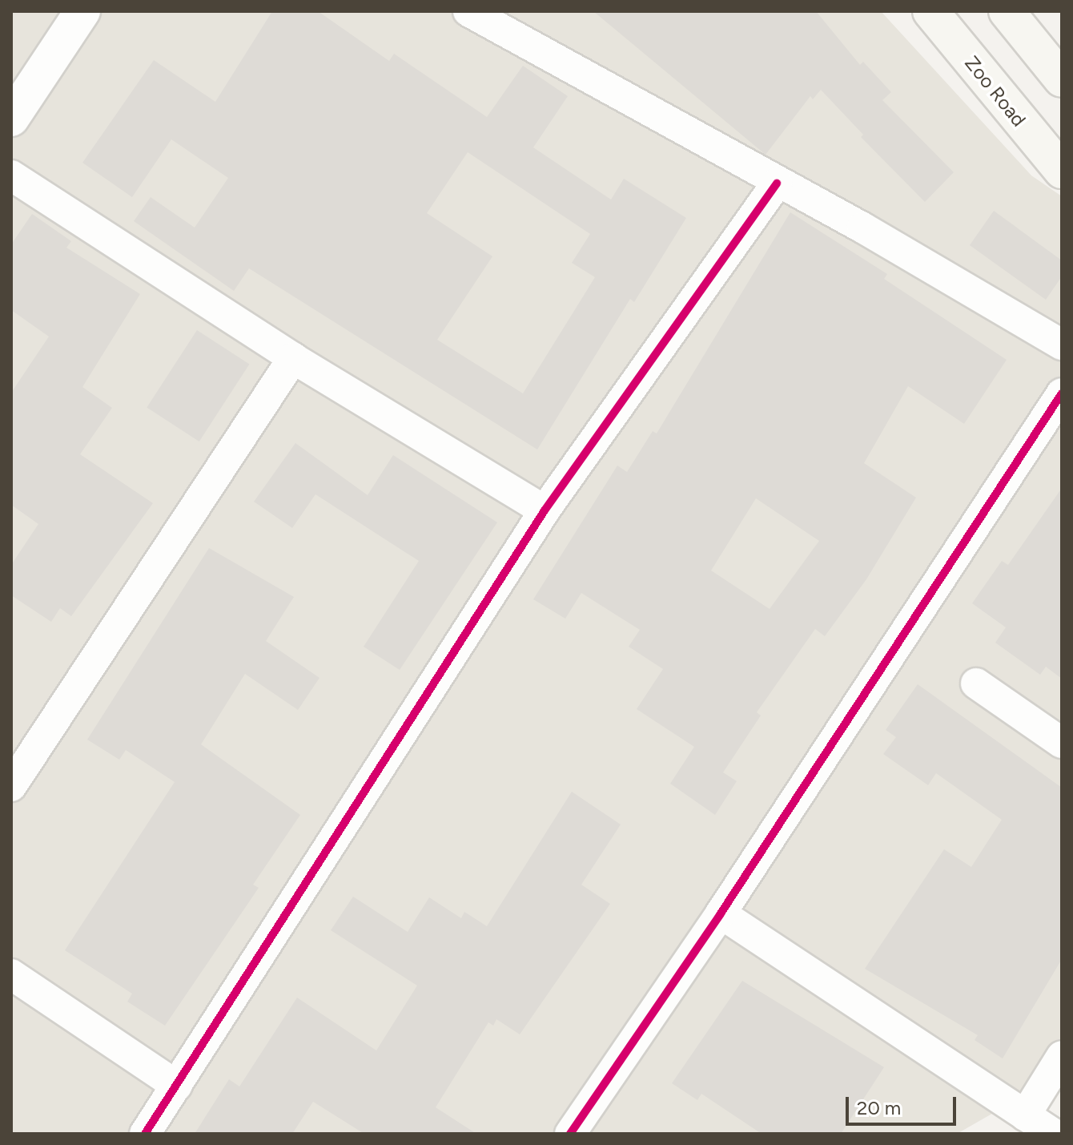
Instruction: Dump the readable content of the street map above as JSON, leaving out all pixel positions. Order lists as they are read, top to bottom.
{
  "streets": {
    "main road": ["Zoo Road"]
  },
  "scale_bar": "20 m"
}
